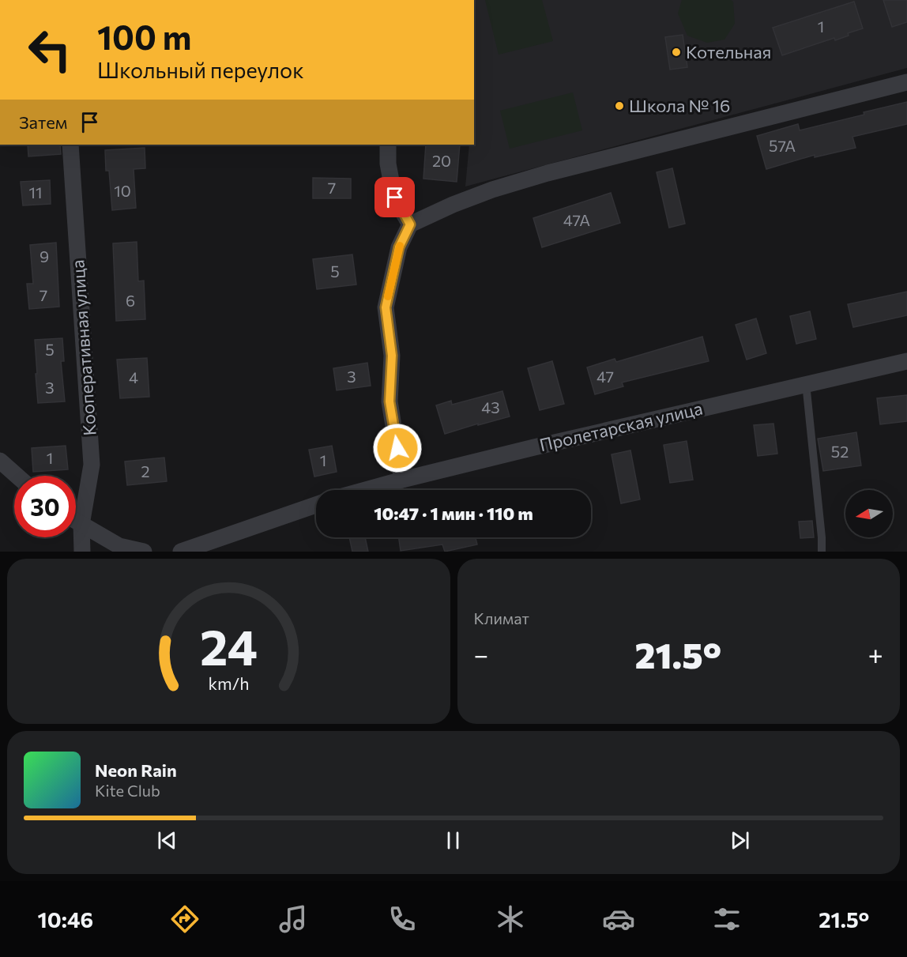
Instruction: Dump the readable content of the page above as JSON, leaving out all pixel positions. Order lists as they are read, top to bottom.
{
  "streets": {
    "street": ["Кооперативная улица", "Пролетарская улица"]
  },
  "places": ["Котельная", "Школа № 16"],
  "house_numbers": [
    "1",
    "57А",
    "20",
    "7",
    "10",
    "11",
    "47А",
    "9",
    "5",
    "7",
    "6",
    "5",
    "3",
    "47",
    "4",
    "3",
    "43",
    "52",
    "1",
    "1",
    "2"
  ],
  "north": "left",
  "page": {
    "turn": ["100 m", "Школьный переулок"],
    "then": "Затем",
    "limit": "30",
    "trip": "10:47 · 1 мин · 110 m",
    "tile": "Климат",
    "heat": ["−", "21.5°", "+"],
    "song": ["Neon Rain", "Kite Club"],
    "tabs": ["10:46", "21.5°"],
    "gauge": ["24", "km/h"]
  }
}
